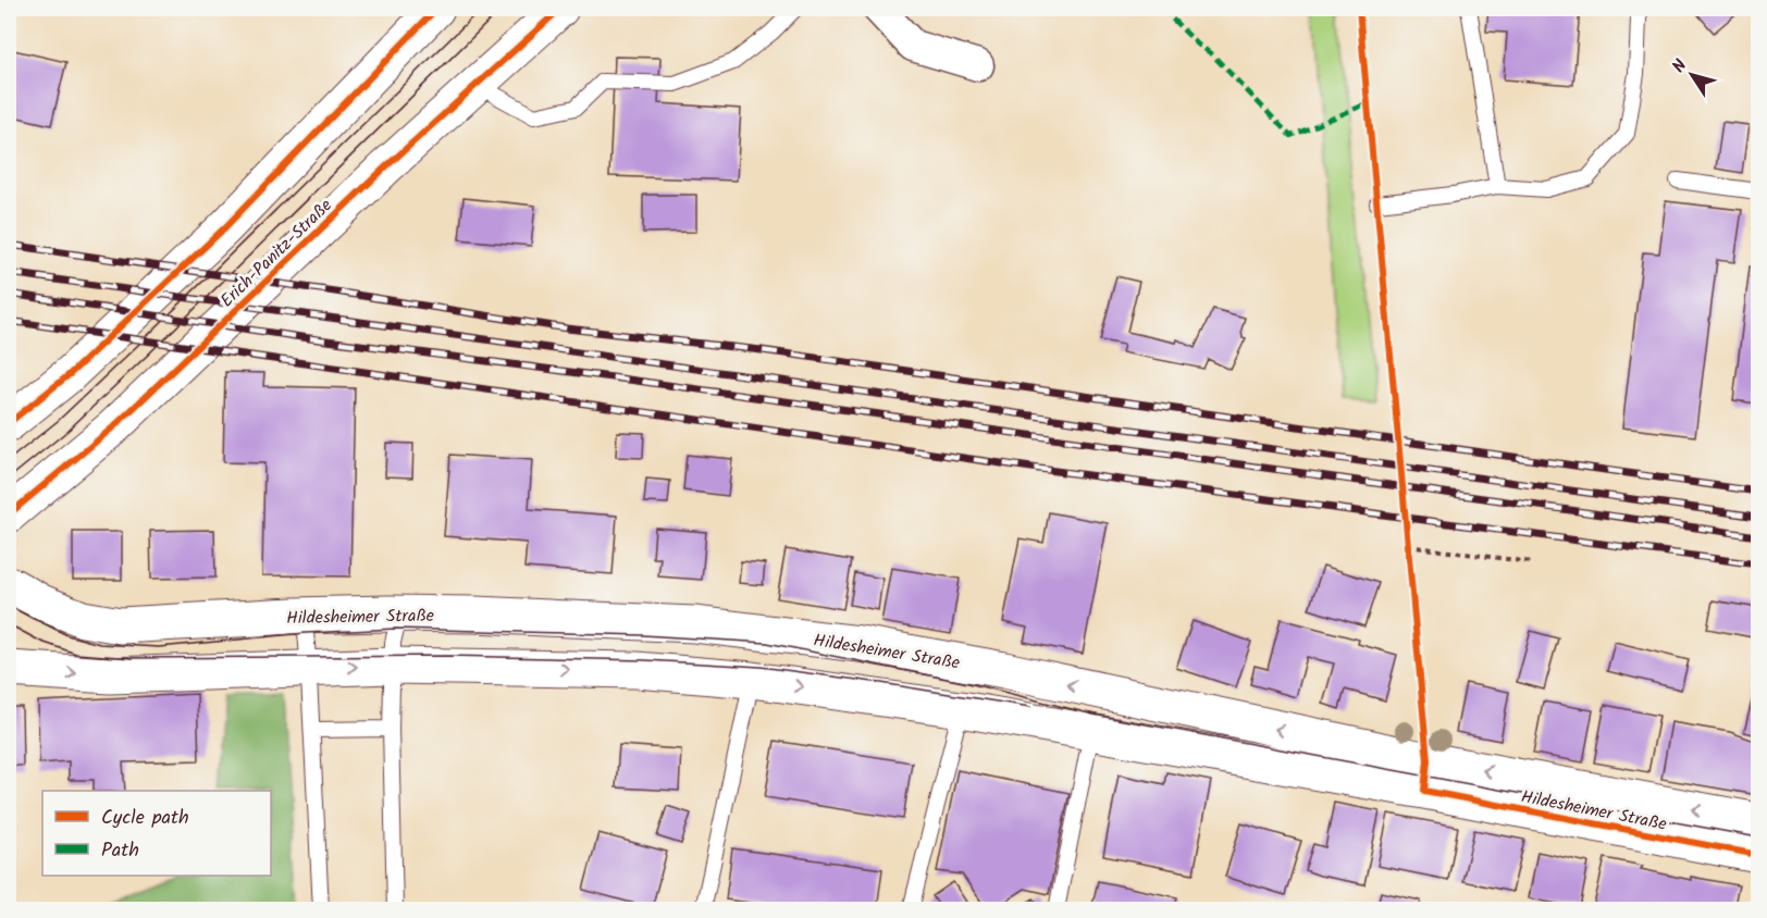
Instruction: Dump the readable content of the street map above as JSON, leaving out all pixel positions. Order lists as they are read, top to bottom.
{
  "streets": {
    "street": ["Erich-Panitz-Straße", "Hildesheimer Straße"]
  },
  "legend": ["Cycle path", "Path"],
  "north": "top left"
}
